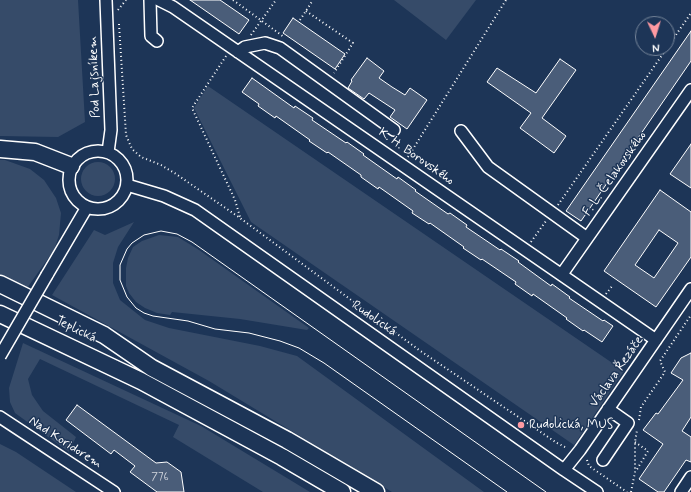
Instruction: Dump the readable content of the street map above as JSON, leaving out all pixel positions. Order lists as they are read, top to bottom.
{
  "streets": {
    "highway": ["Teplická"],
    "street": [
      "Pod Lajsníkem",
      "K. H. Borovského",
      "F. L. Čelakovského",
      "Rudolická",
      "Václava Řezáče",
      "Nad Koridorem"
    ]
  },
  "crossings": [
    ["Pod Lajsníkem", "Rudolická"],
    ["K. H. Borovského", "F. L. Čelakovského"],
    ["K. H. Borovského", "Václava Řezáče"],
    ["Rudolická", "Václava Řezáče"]
  ],
  "places": ["Rudolická, MUS"],
  "house_numbers": ["776"],
  "north": "bottom"
}
